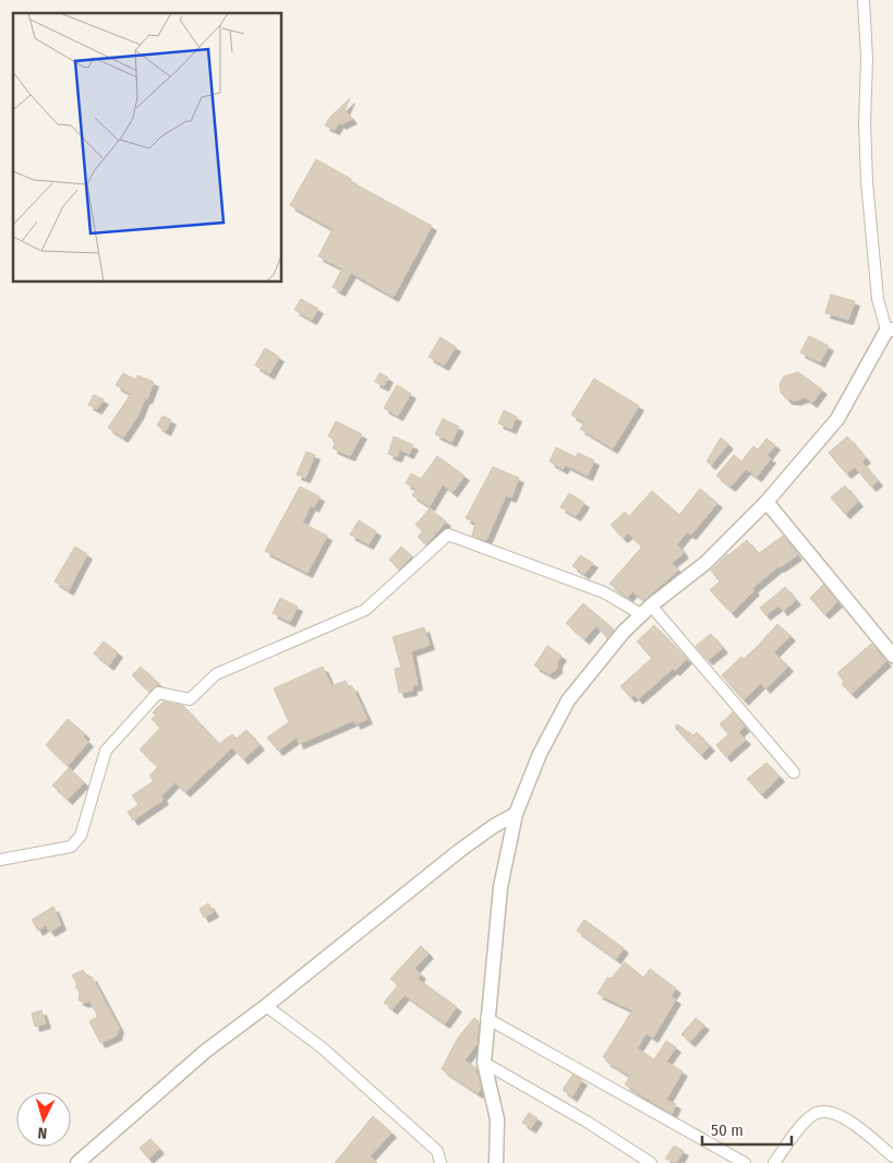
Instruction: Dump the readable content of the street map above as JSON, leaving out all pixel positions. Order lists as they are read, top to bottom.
{
  "scale_bar": "50 m",
  "north": "bottom"
}
